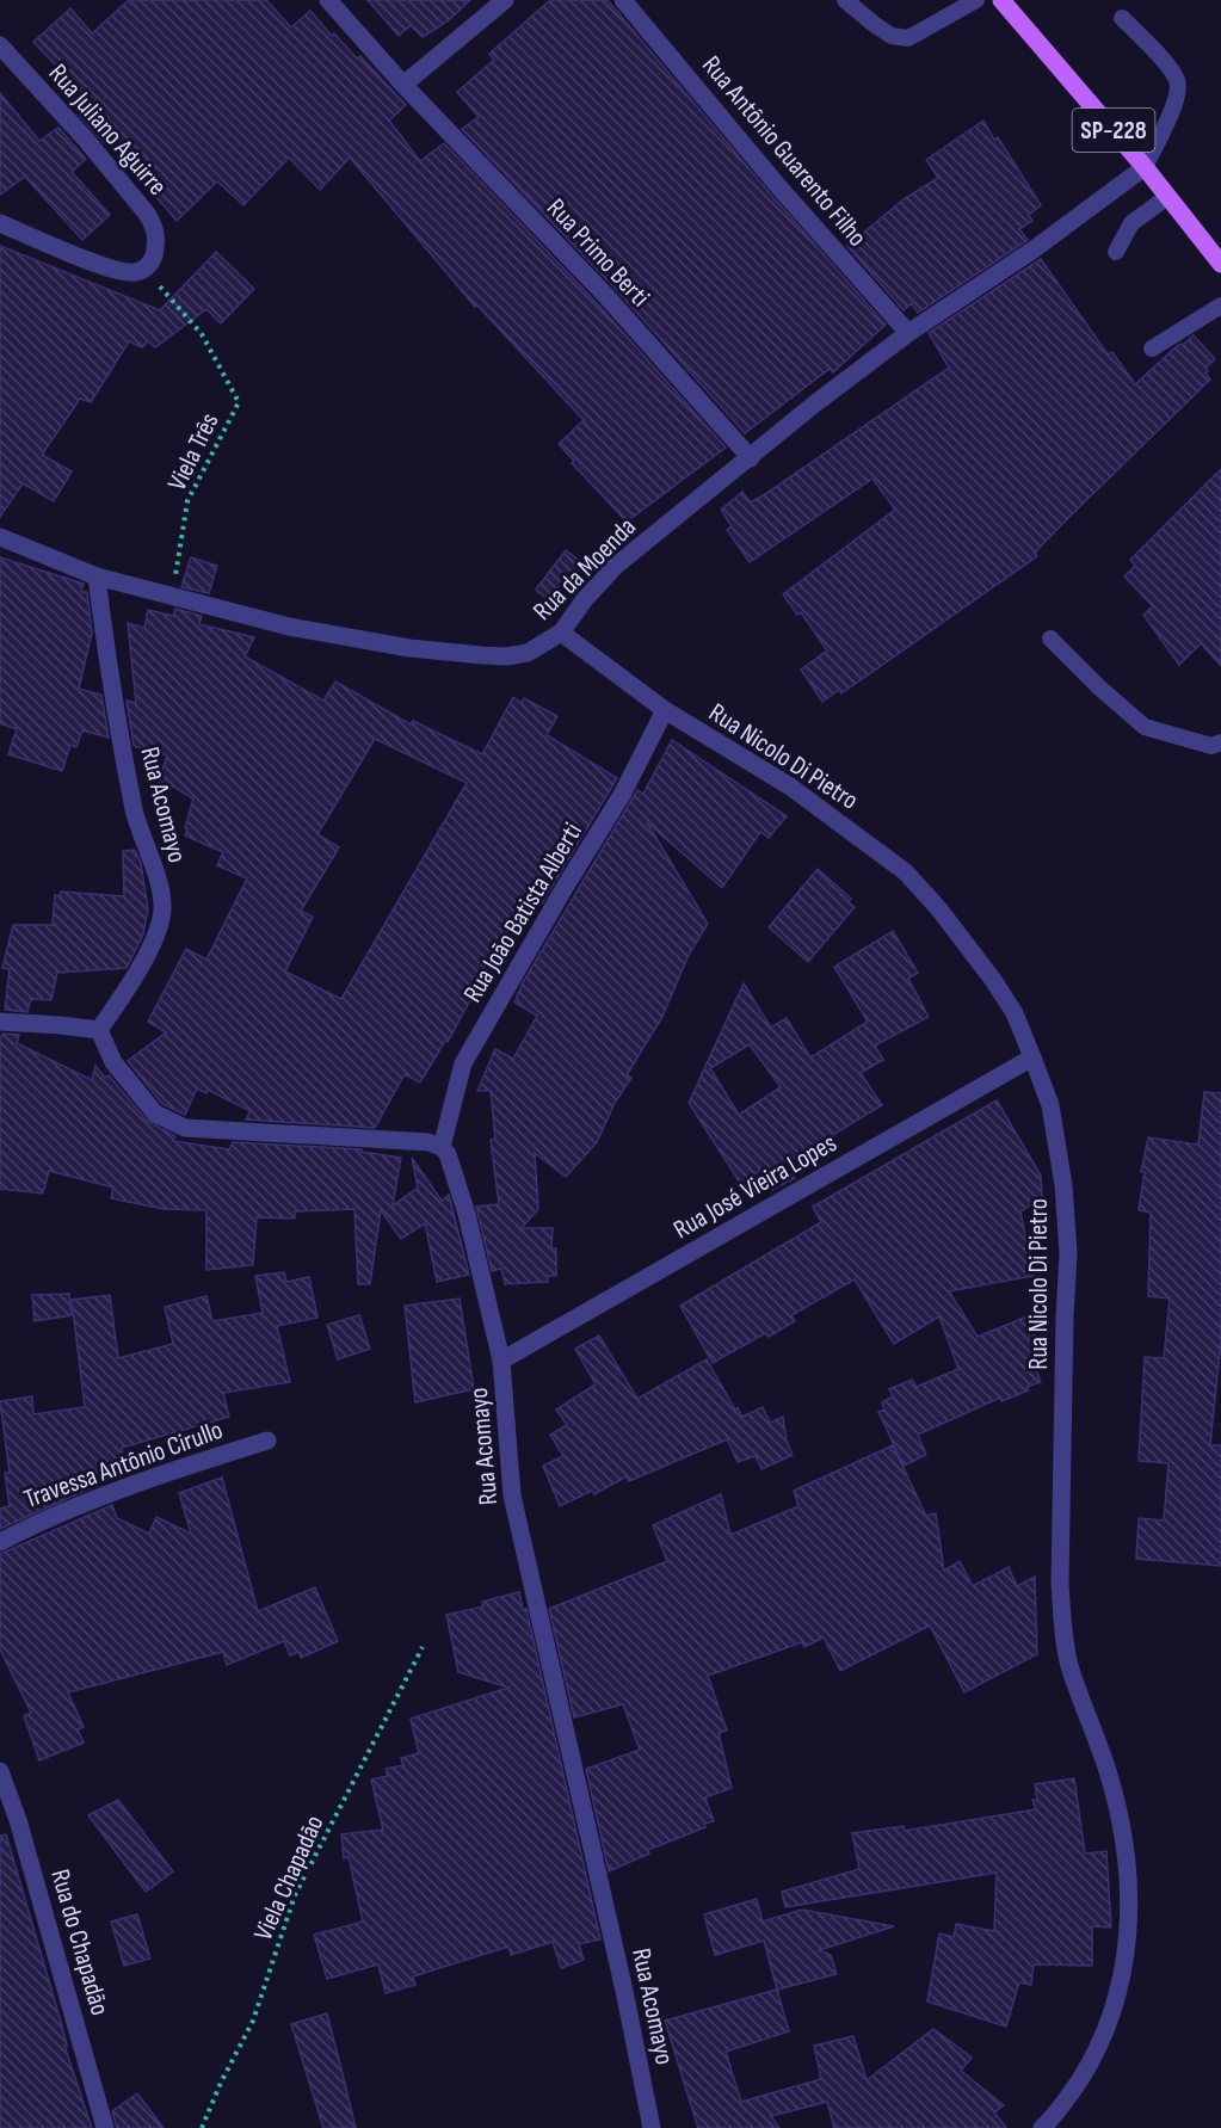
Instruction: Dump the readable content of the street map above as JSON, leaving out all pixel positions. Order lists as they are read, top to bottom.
{
  "streets": {
    "main road": ["SP-228"],
    "street": [
      "Rua Juliano Aguirre",
      "Rua Antônio Guarento Filho",
      "Rua Primo Berti",
      "Rua da Moenda",
      "Rua Nicolo Di Pietro",
      "Rua Acomayo",
      "Rua João Batista Alberti",
      "Rua José Vieira Lopes",
      "Travessa Antônio Cirullo",
      "Rua do Chapadão"
    ],
    "path": ["Viela Três", "Viela Chapadão"]
  },
  "crossings": [
    ["Rua Juliano Aguirre", "Viela Três"],
    ["SP-228", "Rua da Moenda"],
    ["Rua Antônio Guarento Filho", "Rua da Moenda"],
    ["Rua Primo Berti", "Rua da Moenda"],
    ["Viela Três", "Rua da Moenda"],
    ["Rua da Moenda", "Rua Nicolo Di Pietro"],
    ["Rua da Moenda", "Rua Acomayo"],
    ["Rua Nicolo Di Pietro", "Rua João Batista Alberti"],
    ["Rua Nicolo Di Pietro", "Rua José Vieira Lopes"],
    ["Rua Acomayo", "Rua João Batista Alberti"],
    ["Rua Acomayo", "Rua José Vieira Lopes"]
  ]
}
